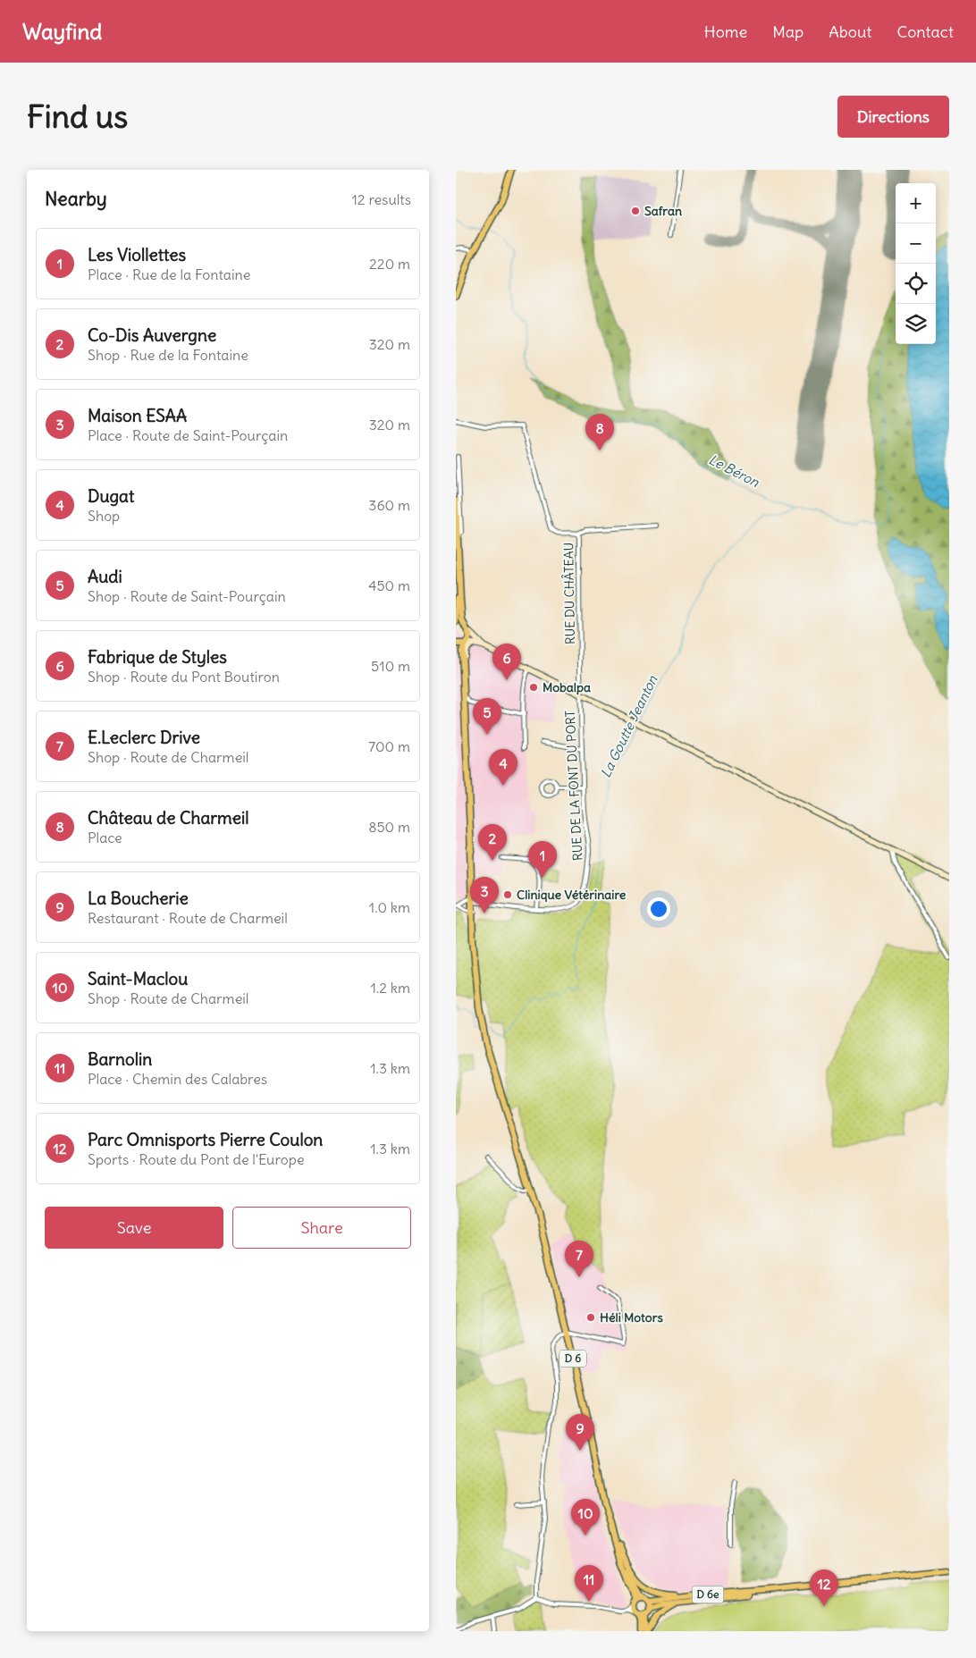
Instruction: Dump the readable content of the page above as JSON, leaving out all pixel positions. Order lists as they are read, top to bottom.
{
  "streets": {
    "main road": ["D 6", "D 6e"],
    "street": ["RUE DU CHÂTEAU", "RUE DE LA FONT DU PORT"]
  },
  "crossings": [
    ["RUE DU CHÂTEAU", "RUE DE LA FONT DU PORT"],
    ["RUE DE LA FONT DU PORT", "D 6"]
  ],
  "water": ["Le Béron", "La Goutte Jeanton"],
  "places": [
    "Safran",
    "Mobalpa",
    "Clinique Vétérinaire",
    "Héli Motors"
  ],
  "page": {
    "header": "Wayfind",
    "nav": [
      "Home",
      "Map",
      "About",
      "Contact"
    ],
    "buttons": [
      "Directions",
      ["Save", "Share"]
    ],
    "title": "Find us",
    "heading": ["Nearby", "12 results"],
    "map_buttons": ["+", "−"],
    "list": [
      {
        "mark": "1",
        "name": "Les Viollettes",
        "note": "Place · Rue de la Fontaine",
        "value": "220 m"
      },
      {
        "mark": "2",
        "name": "Co-Dis Auvergne",
        "note": "Shop · Rue de la Fontaine",
        "value": "320 m"
      },
      {
        "mark": "3",
        "name": "Maison ESAA",
        "note": "Place · Route de Saint-Pourçain",
        "value": "320 m"
      },
      {
        "mark": "4",
        "name": "Dugat",
        "note": "Shop",
        "value": "360 m"
      },
      {
        "mark": "5",
        "name": "Audi",
        "note": "Shop · Route de Saint-Pourçain",
        "value": "450 m"
      },
      {
        "mark": "6",
        "name": "Fabrique de Styles",
        "note": "Shop · Route du Pont Boutiron",
        "value": "510 m"
      },
      {
        "mark": "7",
        "name": "E.Leclerc Drive",
        "note": "Shop · Route de Charmeil",
        "value": "700 m"
      },
      {
        "mark": "8",
        "name": "Château de Charmeil",
        "note": "Place",
        "value": "850 m"
      },
      {
        "mark": "9",
        "name": "La Boucherie",
        "note": "Restaurant · Route de Charmeil",
        "value": "1.0 km"
      },
      {
        "mark": "10",
        "name": "Saint-Maclou",
        "note": "Shop · Route de Charmeil",
        "value": "1.2 km"
      },
      {
        "mark": "11",
        "name": "Barnolin",
        "note": "Place · Chemin des Calabres",
        "value": "1.3 km"
      },
      {
        "mark": "12",
        "name": "Parc Omnisports Pierre Coulon",
        "note": "Sports · Route du Pont de l'Europe",
        "value": "1.3 km"
      }
    ],
    "pins": [
      "8",
      "6",
      "5",
      "4",
      "2",
      "1",
      "3",
      "7",
      "9",
      "10",
      "11",
      "12"
    ]
  }
}
